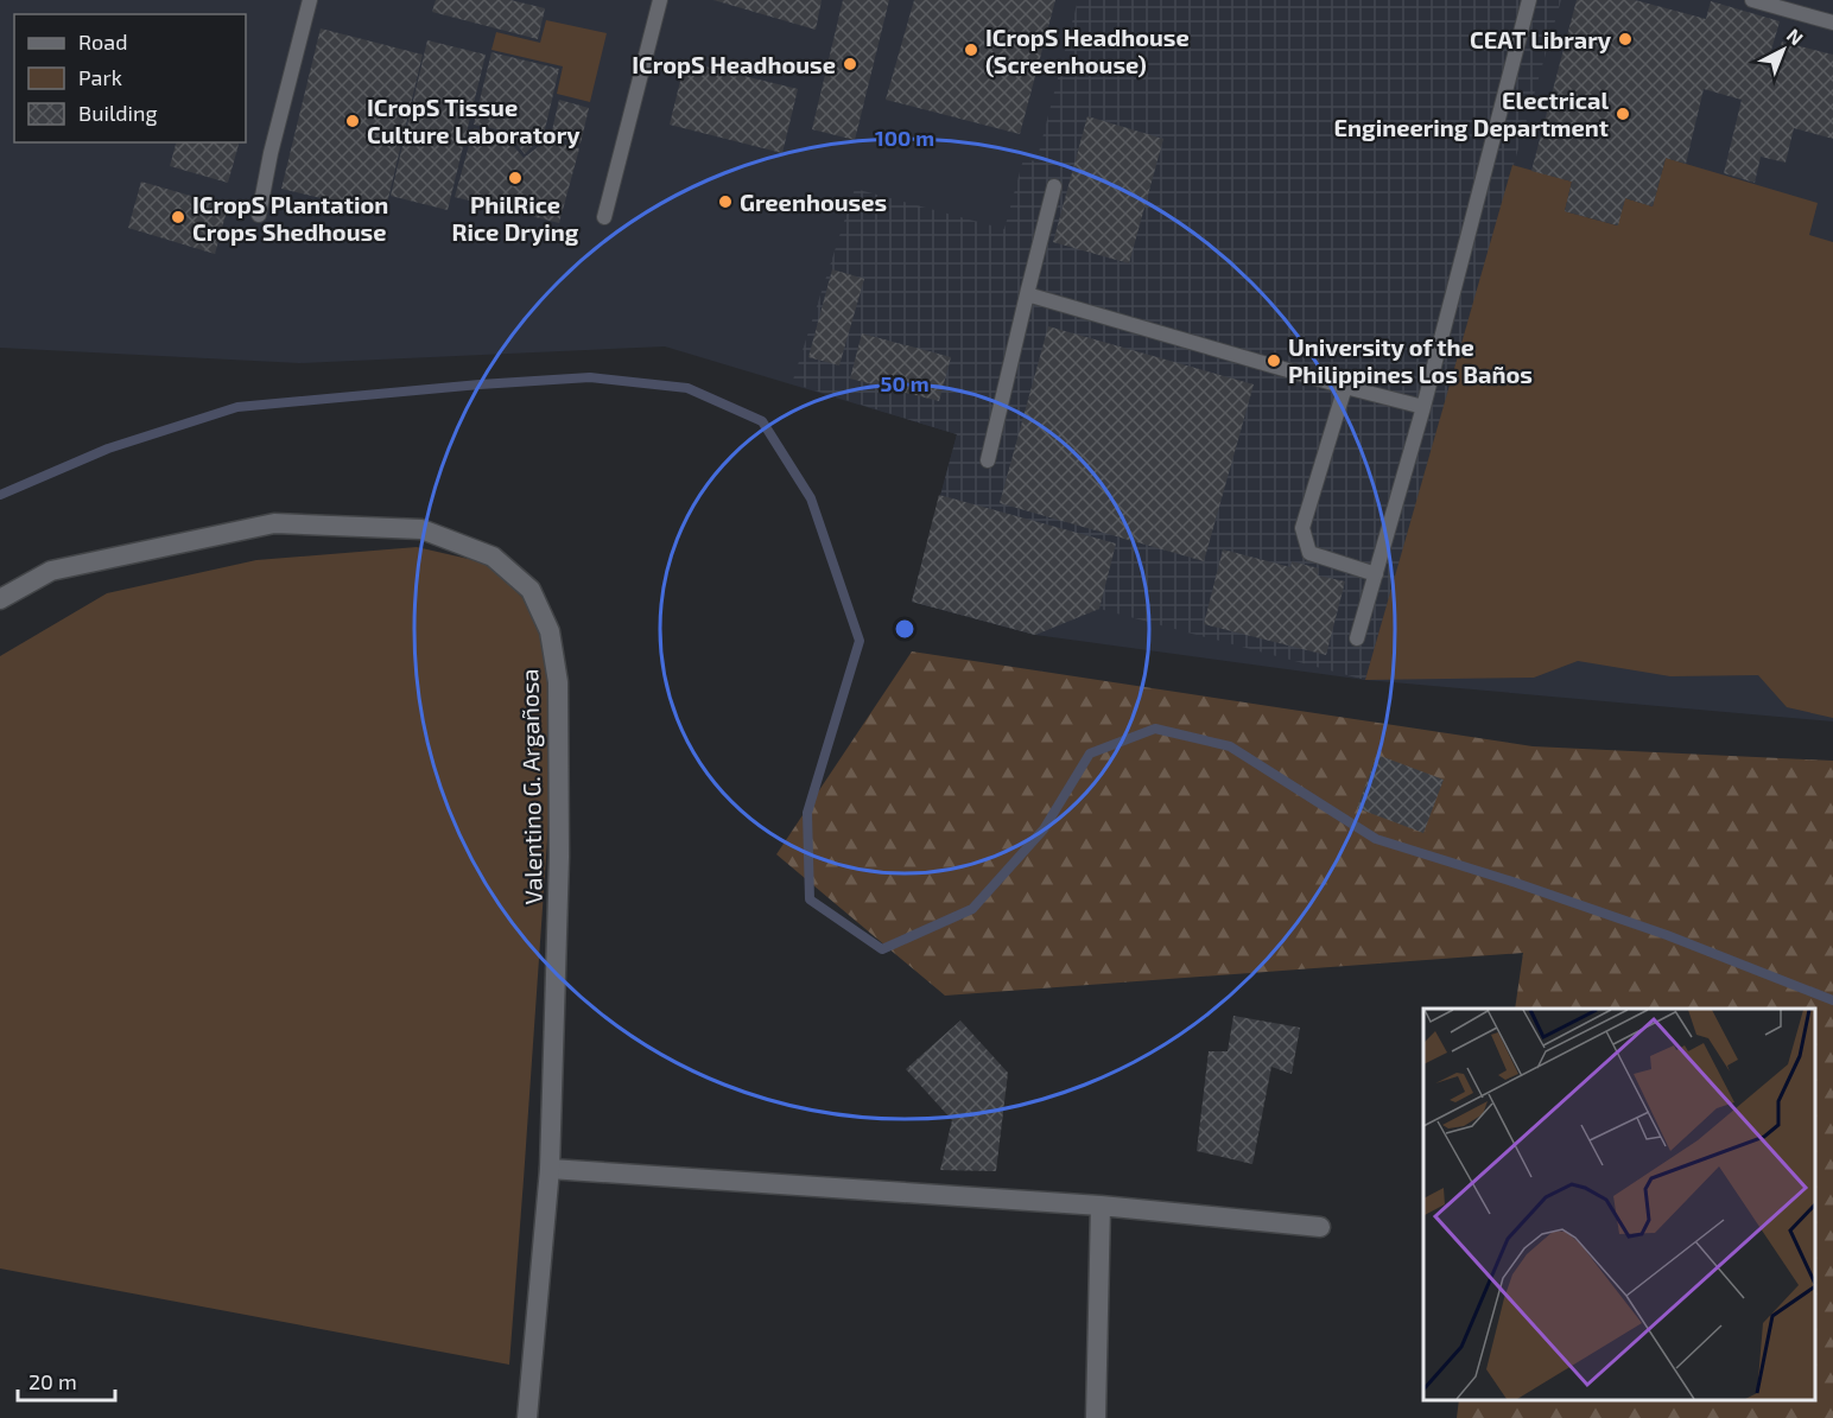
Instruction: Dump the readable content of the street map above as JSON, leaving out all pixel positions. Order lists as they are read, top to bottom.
{
  "streets": {
    "street": ["Valentino G. Argañosa"]
  },
  "places": [
    "CEAT Library",
    "ICropS Headhouse (Screenhouse)",
    "ICropS Headhouse",
    "Electrical Engineering Department",
    "ICropS Tissue Culture Laboratory",
    "PhilRice Rice Drying",
    "Greenhouses",
    "ICropS Plantation Crops Shedhouse",
    "University of the Philippines Los Baños"
  ],
  "legend": ["Road", "Park", "Building"],
  "scale_bar": "20 m",
  "north": "top right",
  "rings": ["100 m", "50 m"]
}
